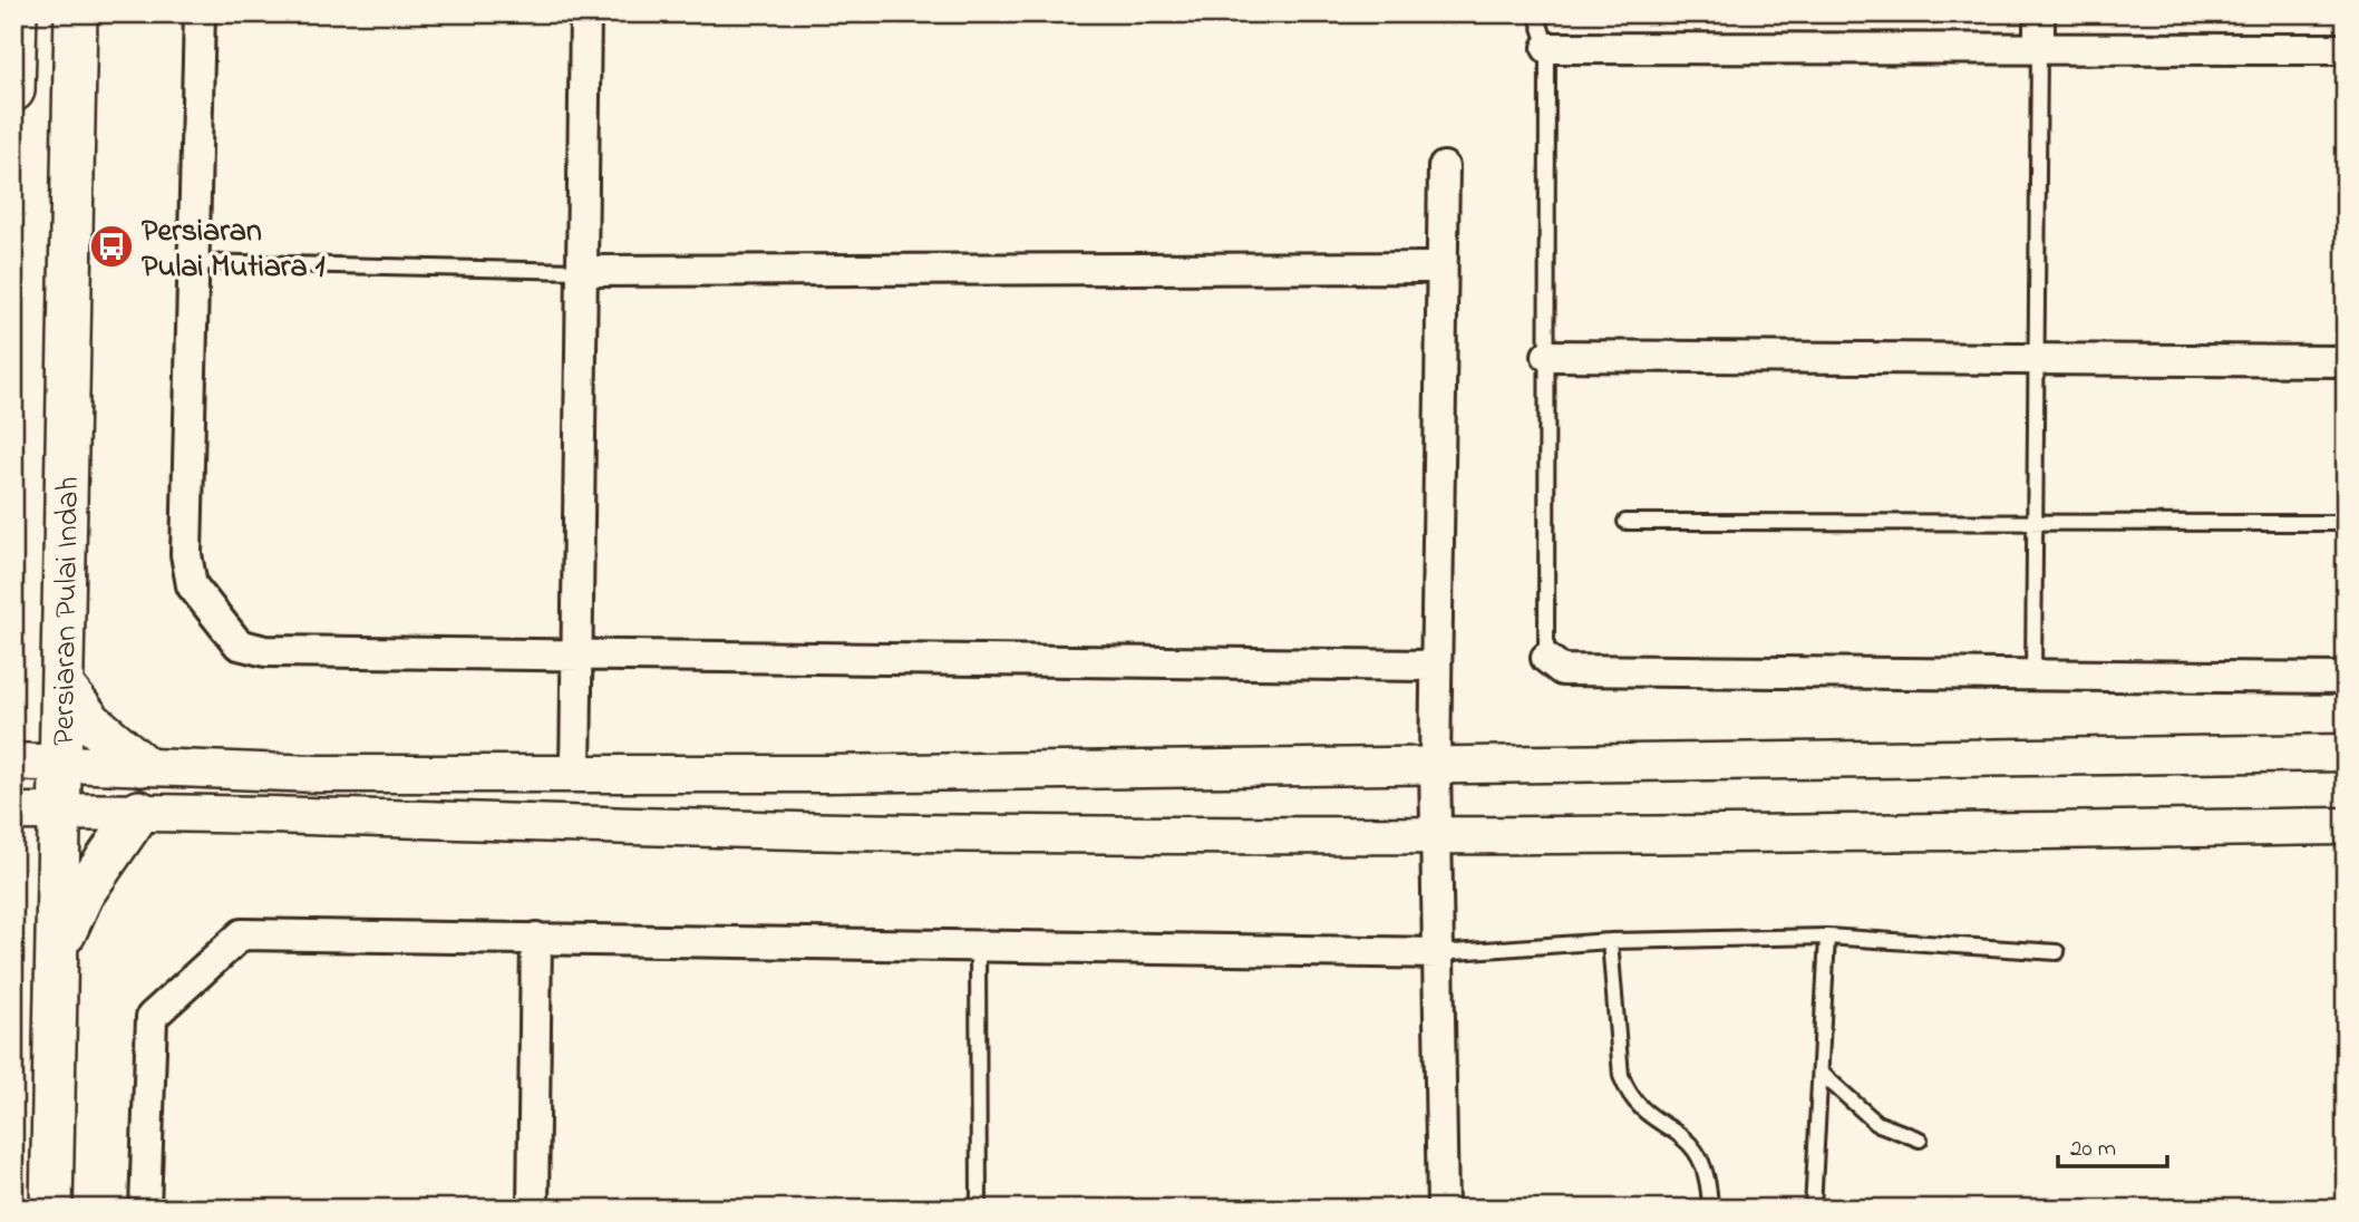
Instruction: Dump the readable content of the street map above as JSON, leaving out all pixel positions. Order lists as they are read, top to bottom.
{
  "streets": {
    "main road": ["Persiaran Pulai Indah"]
  },
  "places": {
    "bus stop": ["Persiaran Pulai Mutiara 1"]
  },
  "scale_bar": "20 m"
}
